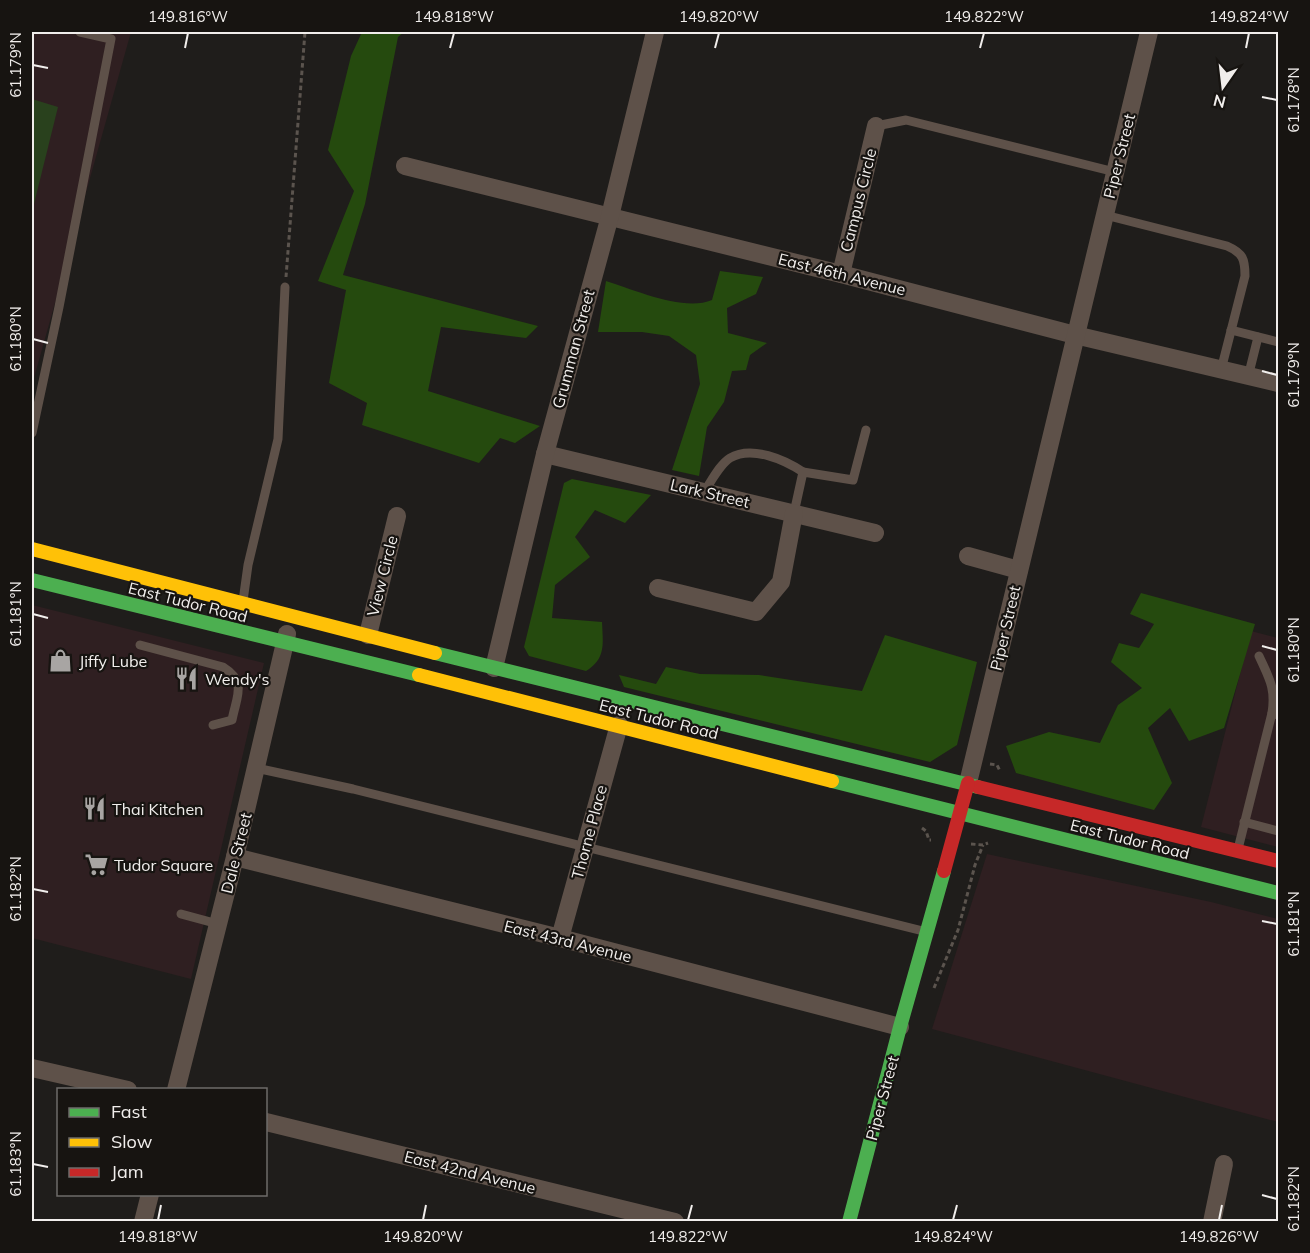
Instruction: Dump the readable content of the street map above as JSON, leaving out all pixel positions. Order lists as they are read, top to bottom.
{
  "streets": {
    "main road": ["Piper Street", "East Tudor Road"],
    "street": [
      "Campus Circle",
      "East 46th Avenue",
      "Grumman Street",
      "Lark Street",
      "View Circle",
      "Thorne Place",
      "Dale Street",
      "East 43rd Avenue",
      "East 42nd Avenue"
    ]
  },
  "crossings": [
    ["Piper Street", "East 46th Avenue"],
    ["Piper Street", "East Tudor Road"],
    ["Piper Street", "East 43rd Avenue"],
    ["Campus Circle", "East 46th Avenue"],
    ["East 46th Avenue", "Grumman Street"],
    ["Grumman Street", "Lark Street"],
    ["Grumman Street", "East Tudor Road"],
    ["View Circle", "East Tudor Road"],
    ["East Tudor Road", "Thorne Place"],
    ["East Tudor Road", "Dale Street"],
    ["Thorne Place", "East 43rd Avenue"],
    ["Dale Street", "East 43rd Avenue"]
  ],
  "places": {
    "shop": ["Jiffy Lube"],
    "restaurant": ["Wendy's", "Thai Kitchen"],
    "supermarket": ["Tudor Square"]
  },
  "legend": ["Fast", "Slow", "Jam"],
  "north": "bottom",
  "coordinates": [
    "149.816°W",
    "149.818°W",
    "149.820°W",
    "149.822°W",
    "149.824°W",
    "61.179°N",
    "61.178°N",
    "61.180°N",
    "61.181°N",
    "61.182°N",
    "61.183°N",
    "149.826°W"
  ]
}
